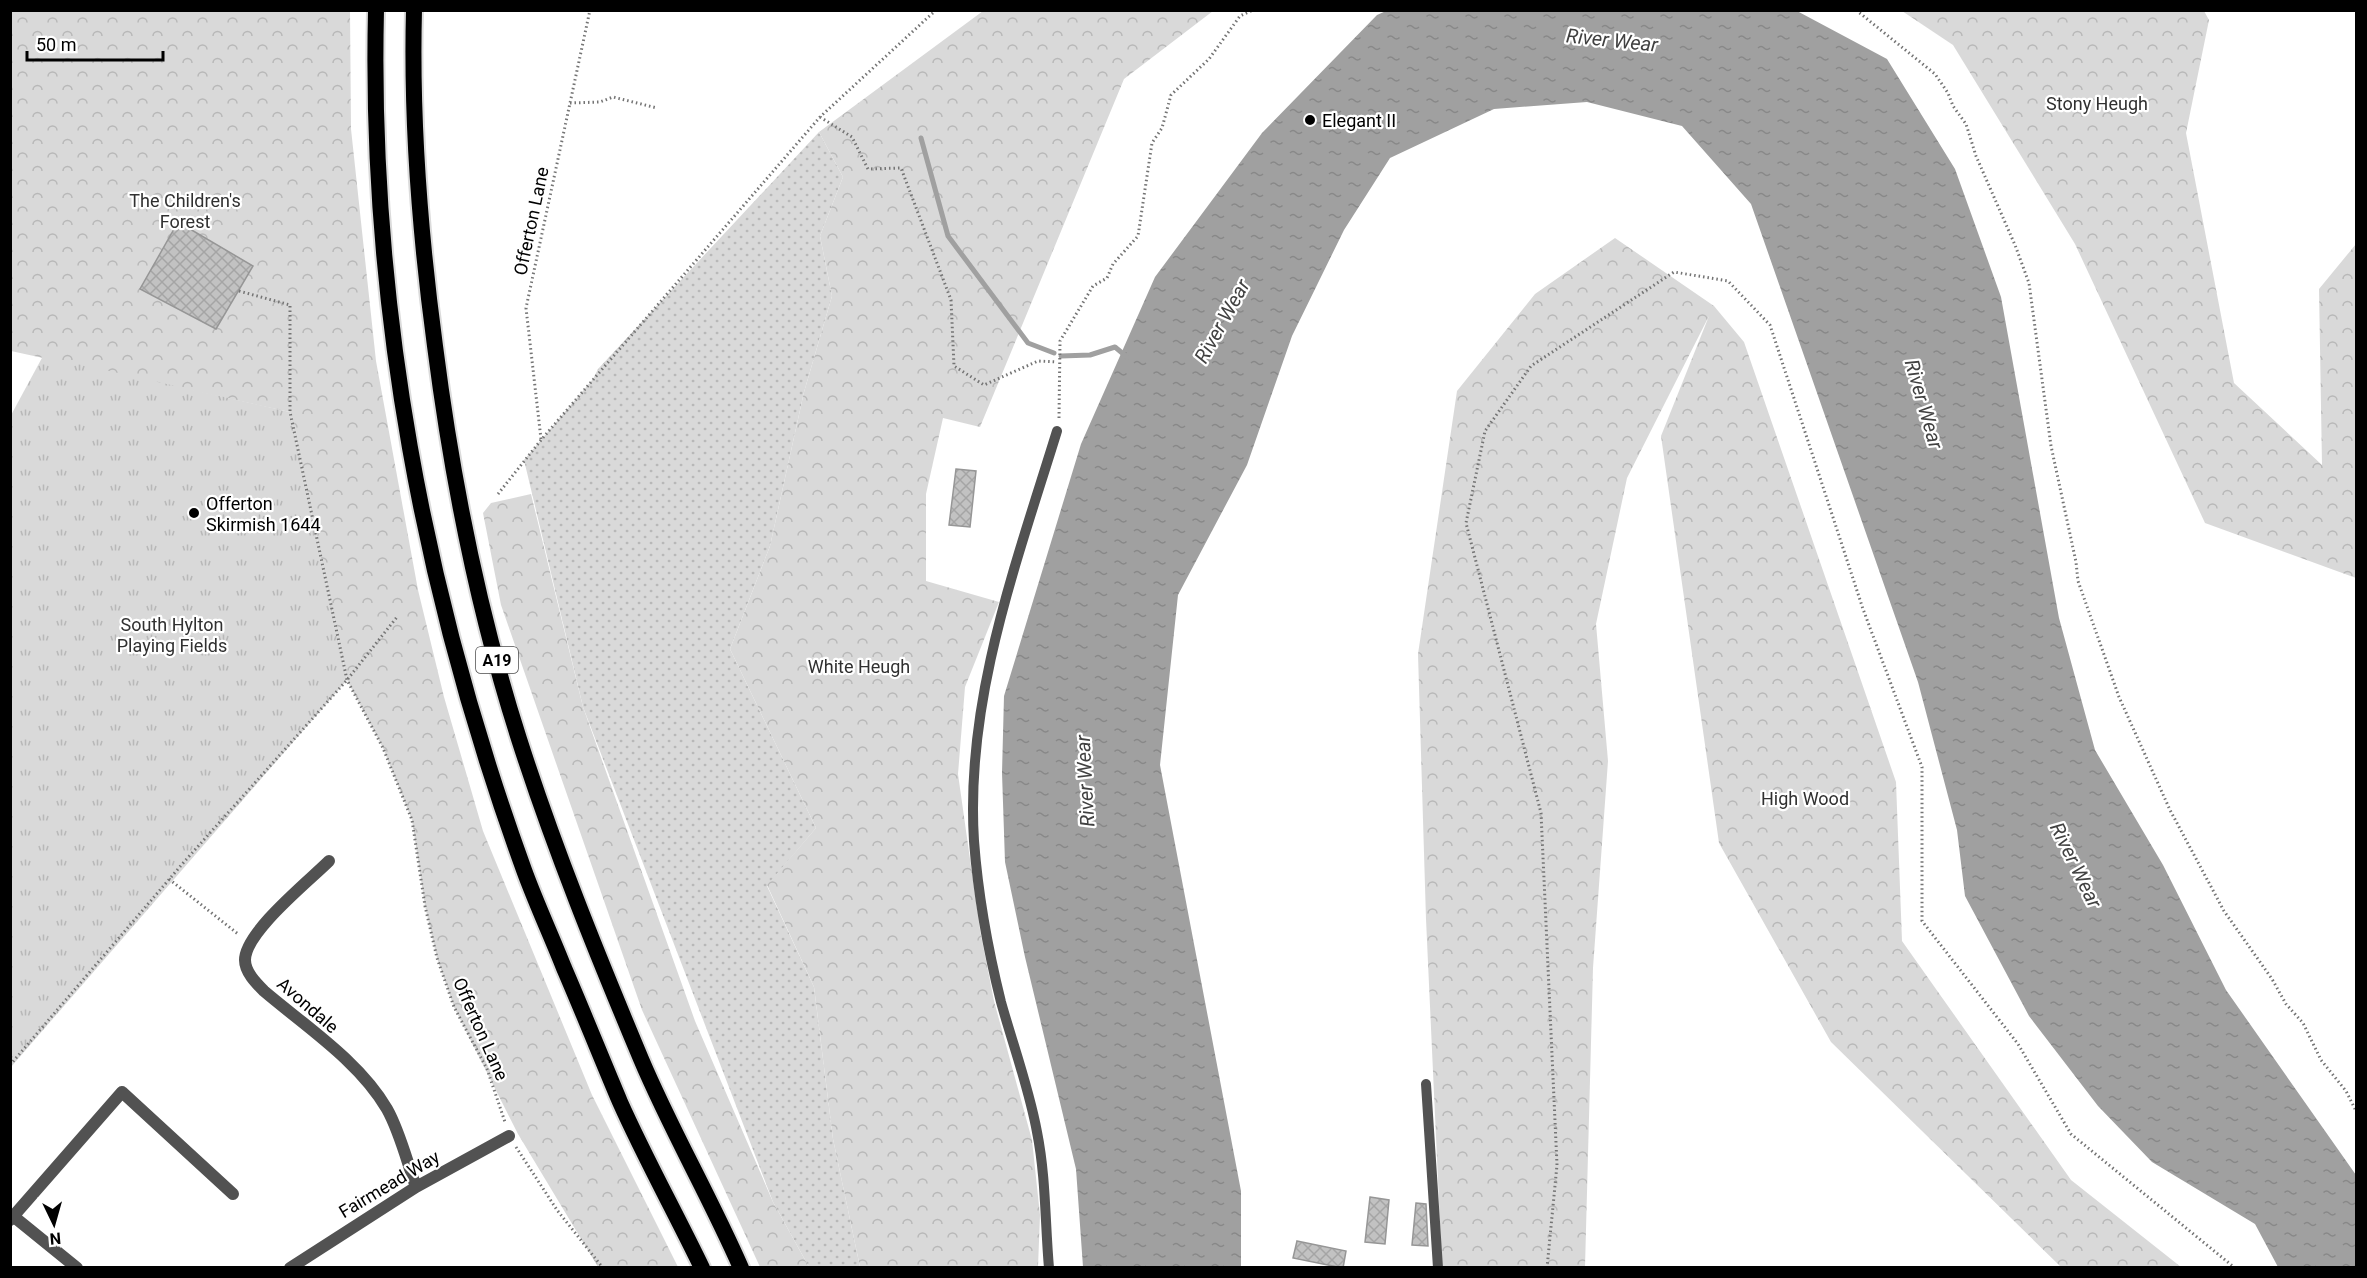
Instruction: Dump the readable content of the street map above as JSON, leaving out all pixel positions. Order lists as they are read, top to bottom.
{
  "streets": {
    "highway": ["A19"],
    "street": ["Avondale", "Fairmead Way"],
    "path": ["Offerton Lane"]
  },
  "crossings": [
    ["Offerton Lane", "Fairmead Way"],
    ["Avondale", "Fairmead Way"]
  ],
  "water": ["River Wear"],
  "parks": [
    "Stony Heugh",
    "The Children's Forest",
    "South Hylton Playing Fields",
    "White Heugh",
    "High Wood"
  ],
  "places": ["Elegant II", "Offerton Skirmish 1644"],
  "scale_bar": "50 m",
  "north": "bottom"
}
